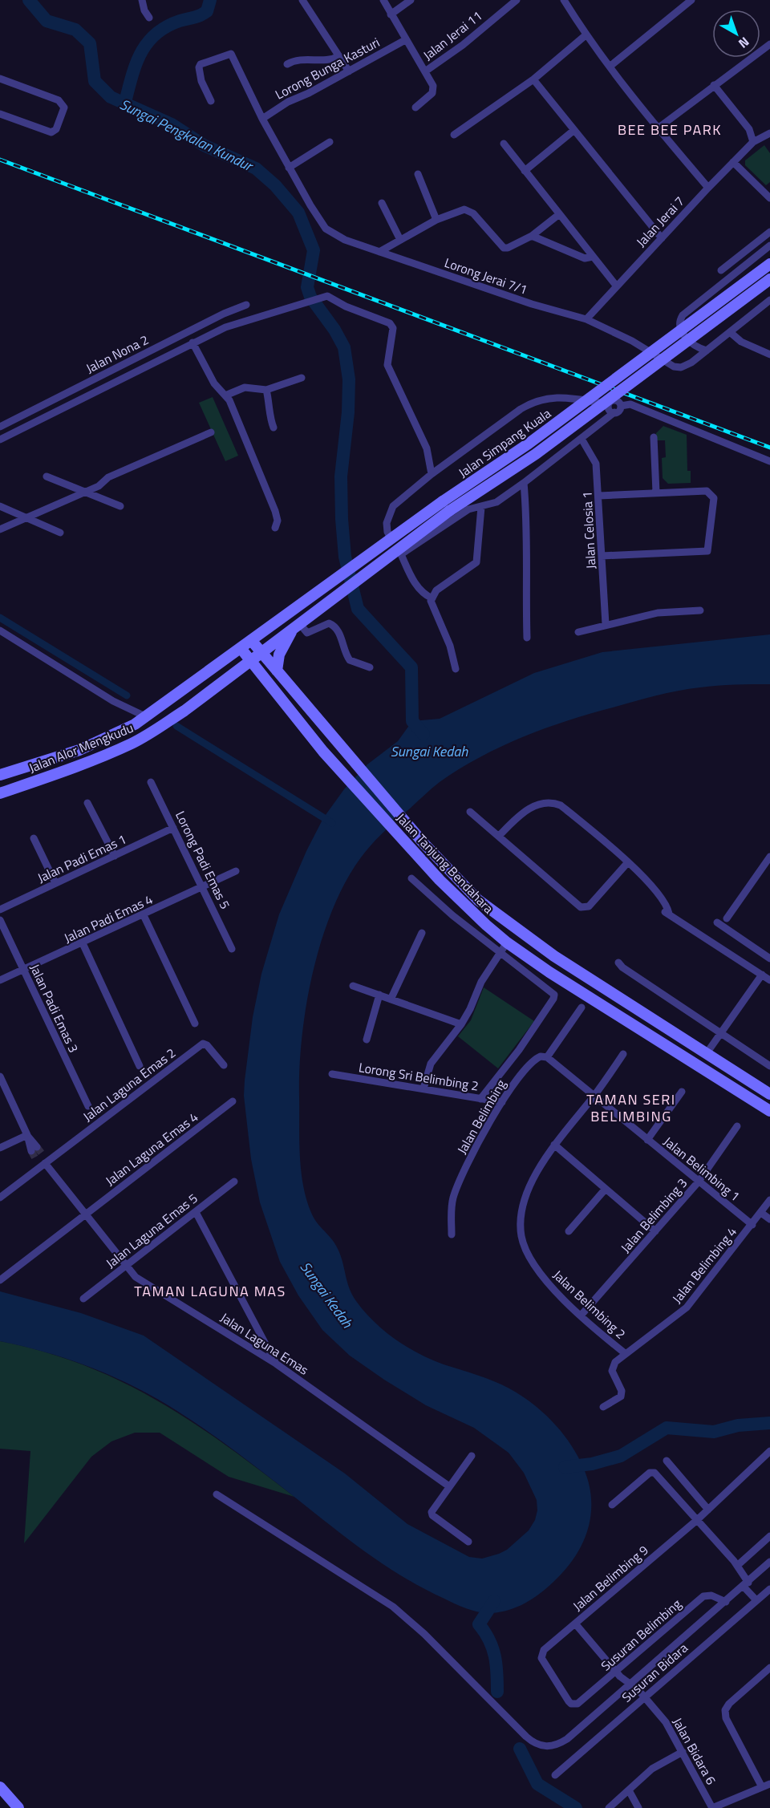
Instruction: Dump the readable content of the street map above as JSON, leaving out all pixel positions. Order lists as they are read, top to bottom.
{
  "streets": {
    "main road": ["Jalan Simpang Kuala", "Jalan Alor Mengkudu", "Jalan Tanjung Bendahara"],
    "street": [
      "Jalan Jerai 11",
      "Lorong Bunga Kasturi",
      "Jalan Jerai 7",
      "Lorong Jerai 7/1",
      "Jalan Nona 2",
      "Jalan Celosia 1",
      "Jalan Padi Emas 1",
      "Lorong Padi Emas 5",
      "Jalan Padi Emas 4",
      "Jalan Padi Emas 3",
      "Lorong Sri Belimbing 2",
      "Jalan Laguna Emas 2",
      "Jalan Belimbing",
      "Jalan Laguna Emas 4",
      "Jalan Belimbing 1",
      "Jalan Belimbing 3",
      "Jalan Laguna Emas 5",
      "Jalan Belimbing 4",
      "Jalan Belimbing 2",
      "Jalan Laguna Emas",
      "Jalan Belimbing 9",
      "Susuran Belimbing",
      "Susuran Bidara",
      "Jalan Bidara 6"
    ]
  },
  "crossings": [
    ["Lorong Bunga Kasturi", "Lorong Jerai 7/1"],
    ["Jalan Jerai 7", "Lorong Jerai 7/1"],
    ["Jalan Simpang Kuala", "Jalan Alor Mengkudu"],
    ["Jalan Simpang Kuala", "Jalan Tanjung Bendahara"],
    ["Jalan Alor Mengkudu", "Jalan Tanjung Bendahara"],
    ["Jalan Padi Emas 1", "Lorong Padi Emas 5"],
    ["Lorong Padi Emas 5", "Jalan Padi Emas 4"],
    ["Jalan Padi Emas 4", "Jalan Padi Emas 3"],
    ["Lorong Sri Belimbing 2", "Jalan Belimbing"],
    ["Jalan Laguna Emas 2", "Jalan Laguna Emas"],
    ["Jalan Belimbing", "Jalan Belimbing 1"],
    ["Jalan Laguna Emas 4", "Jalan Laguna Emas"],
    ["Jalan Belimbing 1", "Jalan Belimbing 3"],
    ["Jalan Belimbing 1", "Jalan Belimbing 4"],
    ["Jalan Belimbing 1", "Jalan Belimbing 2"],
    ["Jalan Belimbing 3", "Jalan Belimbing 2"],
    ["Jalan Laguna Emas 5", "Jalan Laguna Emas"],
    ["Jalan Belimbing 4", "Jalan Belimbing 2"],
    ["Jalan Belimbing 9", "Susuran Belimbing"],
    ["Jalan Belimbing 9", "Jalan Bidara 6"],
    ["Susuran Belimbing", "Jalan Bidara 6"],
    ["Susuran Bidara", "Jalan Bidara 6"]
  ],
  "districts": ["BEE BEE PARK", "TAMAN SERI BELIMBING", "TAMAN LAGUNA MAS"],
  "water": ["Sungai Pengkalan Kundur", "Sungai Kedah"],
  "north": "bottom right"
}
